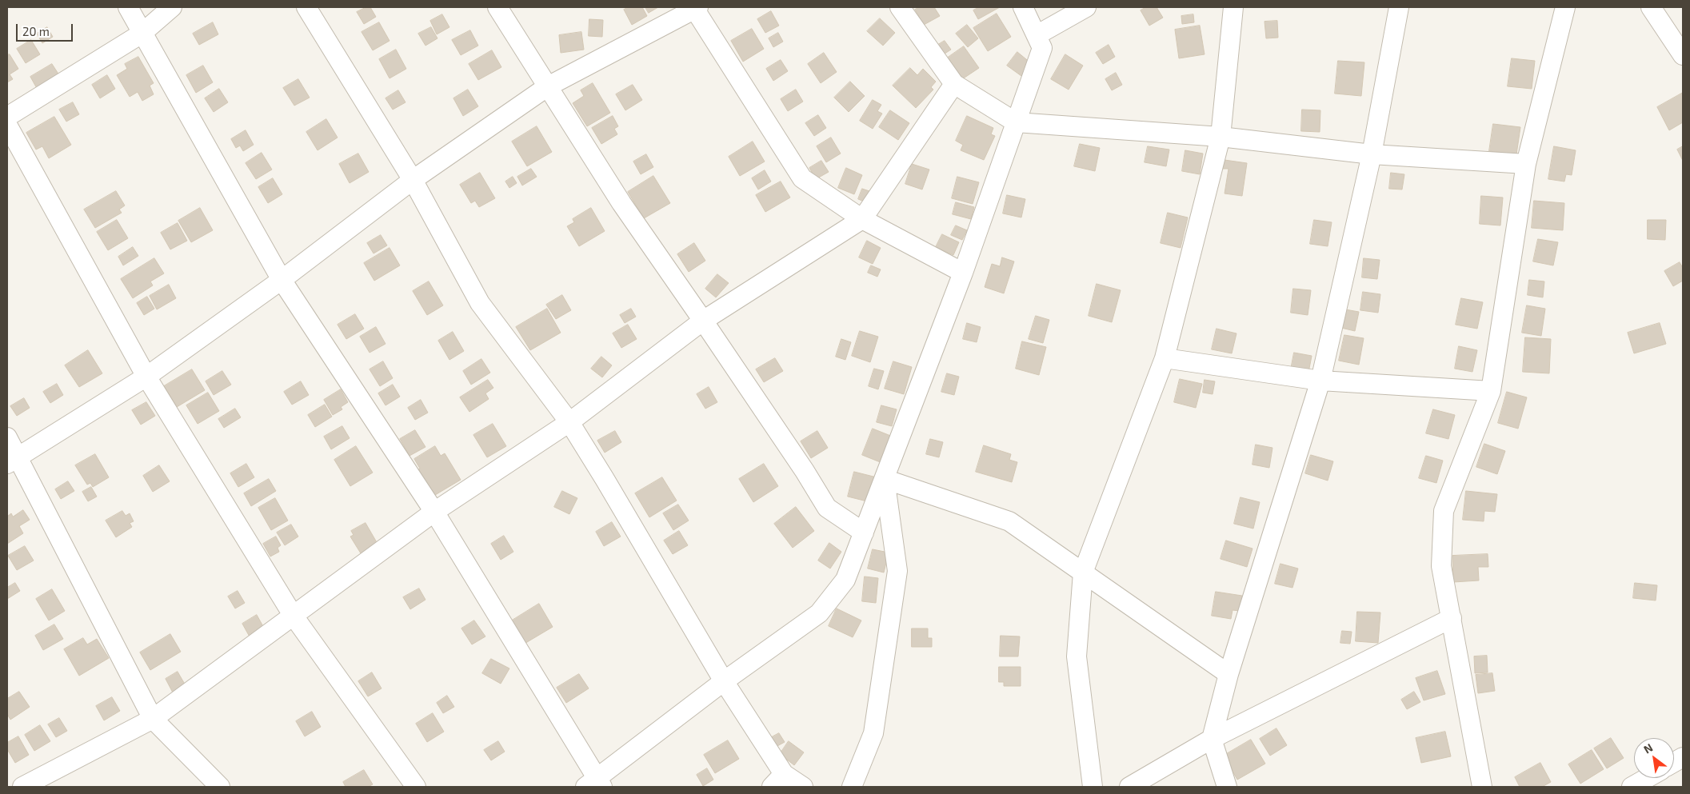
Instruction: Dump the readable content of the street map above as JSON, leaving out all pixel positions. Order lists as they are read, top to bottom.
{
  "scale_bar": "20 m",
  "north": "top left"
}
